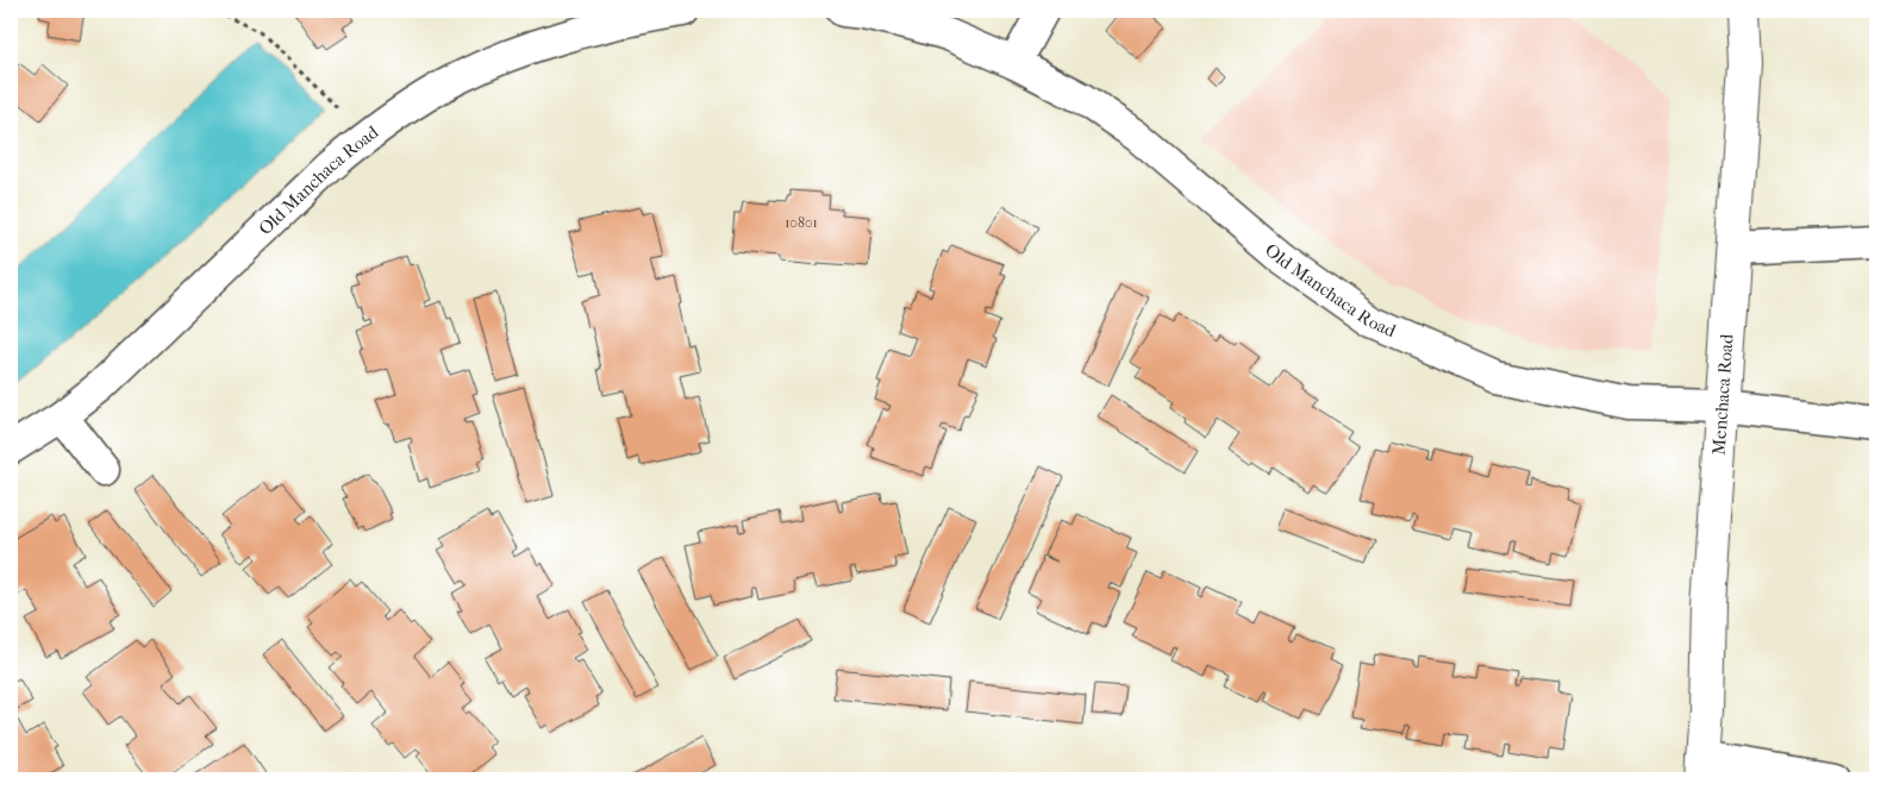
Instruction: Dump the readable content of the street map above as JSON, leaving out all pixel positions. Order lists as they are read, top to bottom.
{
  "streets": {
    "main road": ["Menchaca Road"],
    "street": ["Old Manchaca Road"]
  },
  "crossings": [
    ["Old Manchaca Road", "Menchaca Road"]
  ],
  "house_numbers": ["10801"]
}
